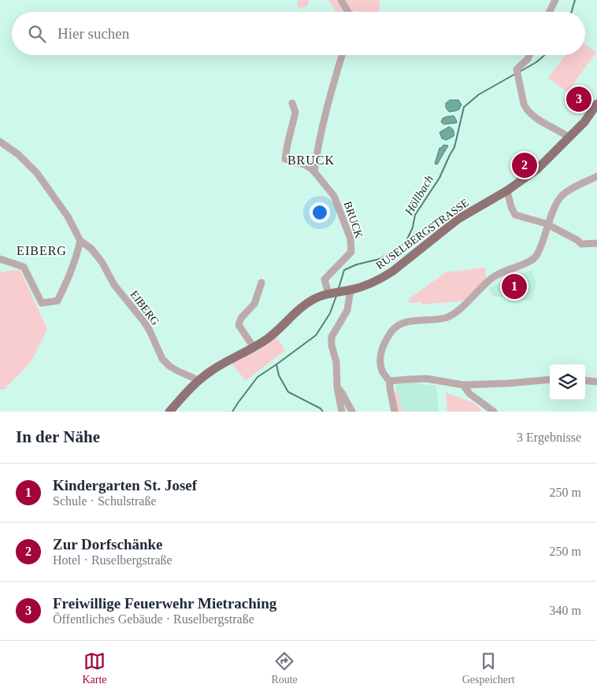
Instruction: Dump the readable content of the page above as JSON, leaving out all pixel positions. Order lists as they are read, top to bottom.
{
  "streets": {
    "main road": ["RUSELBERGSTRASSE"],
    "street": ["BRUCK", "EIBERG"]
  },
  "crossings": [
    ["BRUCK", "RUSELBERGSTRASSE"],
    ["RUSELBERGSTRASSE", "EIBERG"]
  ],
  "districts": ["BRUCK", "EIBERG"],
  "water": ["Höllbach"],
  "page": {
    "search": "Hier suchen",
    "pins": ["3", "2", "1"],
    "heading": ["In der Nähe", "3 Ergebnisse"],
    "list": [
      {
        "mark": "1",
        "name": "Kindergarten St. Josef",
        "note": "Schule · Schulstraße",
        "value": "250 m"
      },
      {
        "mark": "2",
        "name": "Zur Dorfschänke",
        "note": "Hotel · Ruselbergstraße",
        "value": "250 m"
      },
      {
        "mark": "3",
        "name": "Freiwillige Feuerwehr Mietraching",
        "note": "Öffentliches Gebäude · Ruselbergstraße",
        "value": "340 m"
      }
    ],
    "nav": ["Karte", "Route", "Gespeichert"]
  }
}
